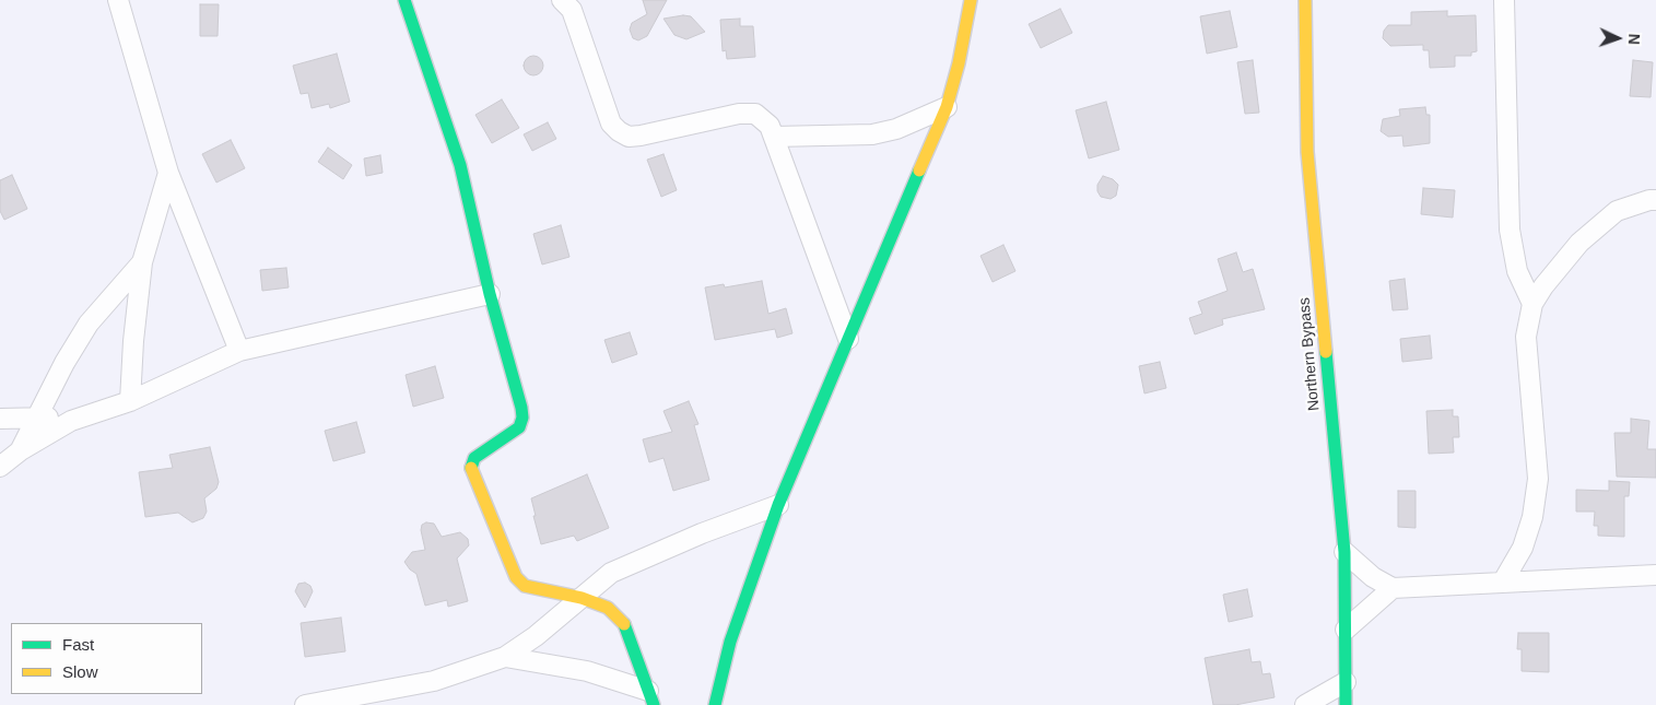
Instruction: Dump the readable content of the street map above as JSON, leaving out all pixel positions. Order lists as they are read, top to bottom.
{
  "streets": {
    "street": ["Northern Bypass"]
  },
  "legend": ["Fast", "Slow"],
  "north": "right"
}
